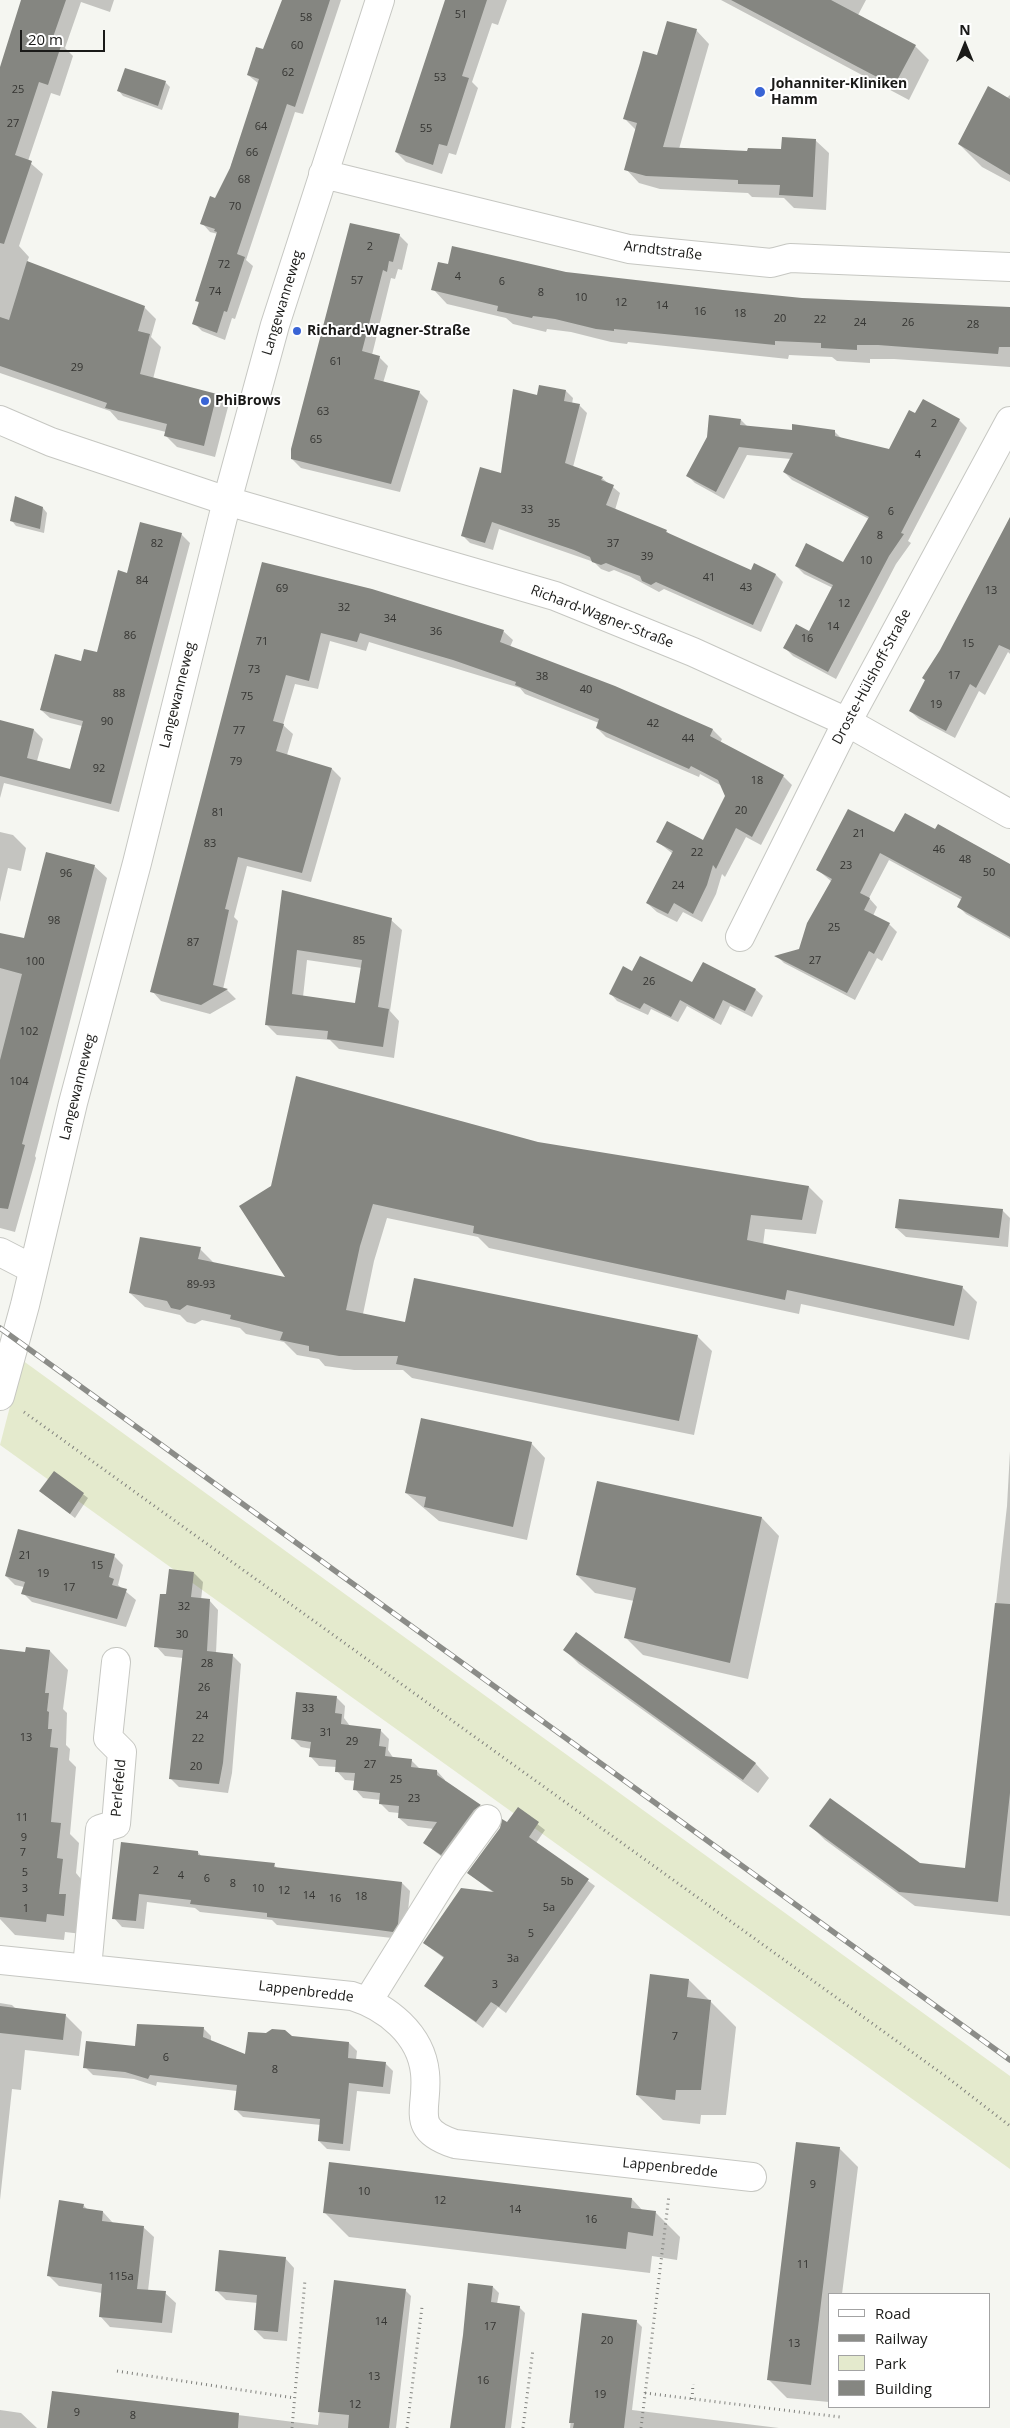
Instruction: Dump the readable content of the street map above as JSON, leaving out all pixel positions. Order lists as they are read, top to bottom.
{
  "streets": {
    "street": [
      "Arndtstraße",
      "Langewanneweg",
      "Richard-Wagner-Straße",
      "Droste-Hülshoff-Straße",
      "Perlefeld",
      "Lappenbredde"
    ]
  },
  "crossings": [
    ["Arndtstraße", "Langewanneweg"],
    ["Langewanneweg", "Richard-Wagner-Straße"],
    ["Richard-Wagner-Straße", "Droste-Hülshoff-Straße"],
    ["Perlefeld", "Lappenbredde"]
  ],
  "places": ["Johanniter-Kliniken Hamm", "Richard-Wagner-Straße", "PhiBrows"],
  "house_numbers": [
    "51",
    "58",
    "60",
    "62",
    "53",
    "25",
    "27",
    "64",
    "55",
    "66",
    "68",
    "70",
    "2",
    "72",
    "4",
    "57",
    "6",
    "74",
    "8",
    "10",
    "12",
    "14",
    "16",
    "18",
    "20",
    "22",
    "24",
    "26",
    "28",
    "61",
    "29",
    "63",
    "2",
    "65",
    "4",
    "33",
    "6",
    "35",
    "8",
    "82",
    "37",
    "39",
    "10",
    "41",
    "84",
    "43",
    "69",
    "13",
    "12",
    "32",
    "34",
    "14",
    "36",
    "86",
    "16",
    "71",
    "15",
    "73",
    "17",
    "38",
    "40",
    "88",
    "75",
    "19",
    "90",
    "42",
    "77",
    "44",
    "79",
    "92",
    "18",
    "20",
    "81",
    "21",
    "83",
    "46",
    "22",
    "48",
    "23",
    "50",
    "96",
    "24",
    "98",
    "25",
    "85",
    "87",
    "27",
    "100",
    "26",
    "102",
    "104",
    "89-93",
    "21",
    "15",
    "19",
    "17",
    "32",
    "30",
    "28",
    "26",
    "33",
    "24",
    "31",
    "13",
    "22",
    "29",
    "27",
    "20",
    "25",
    "23",
    "11",
    "9",
    "7",
    "2",
    "5",
    "4",
    "6",
    "5b",
    "8",
    "3",
    "10",
    "12",
    "14",
    "18",
    "16",
    "5a",
    "1",
    "5",
    "3a",
    "3",
    "7",
    "6",
    "8",
    "9",
    "10",
    "12",
    "14",
    "16",
    "11",
    "115a",
    "14",
    "17",
    "20",
    "13",
    "13",
    "16",
    "19",
    "12",
    "9",
    "8"
  ],
  "legend": [
    "Road",
    "Railway",
    "Park",
    "Building"
  ],
  "scale_bar": "20 m",
  "north": "top"
}
